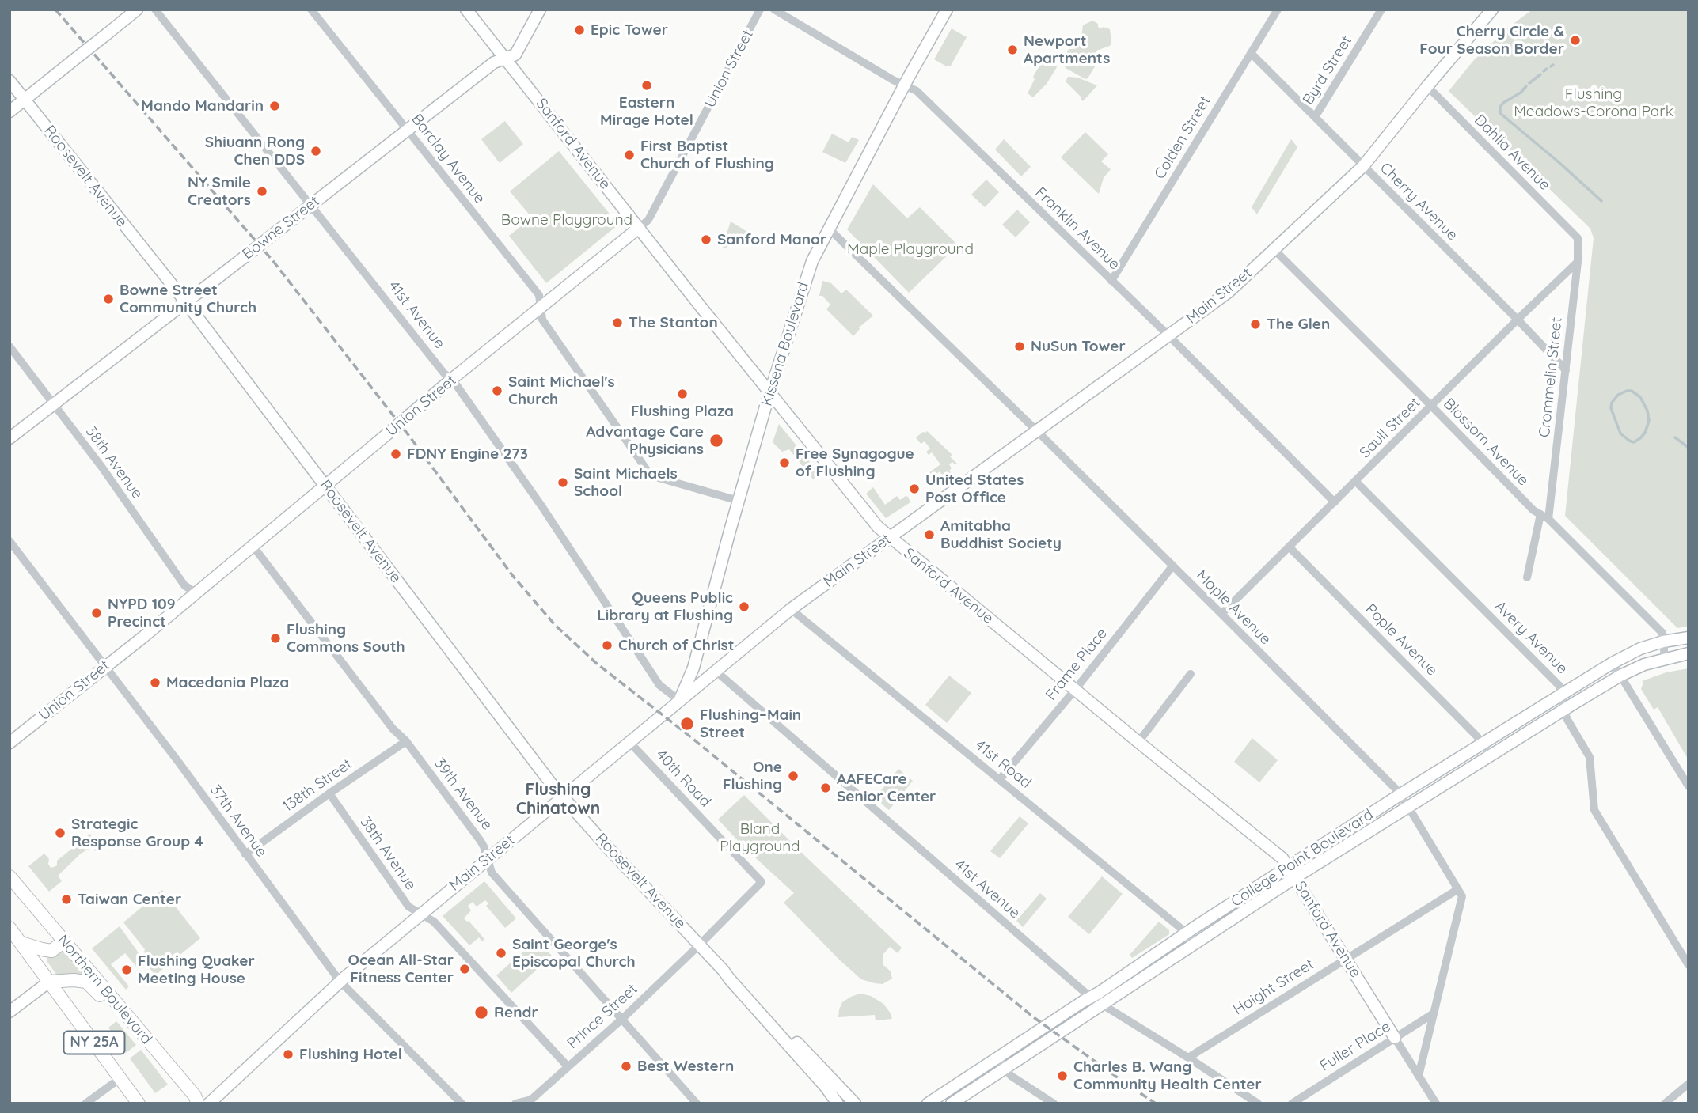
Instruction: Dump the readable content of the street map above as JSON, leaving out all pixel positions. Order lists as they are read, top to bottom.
{
  "streets": {
    "main road": [
      "Union Street",
      "Sanford Avenue",
      "Roosevelt Avenue",
      "Bowne Street",
      "Main Street",
      "Kissena Boulevard",
      "College Point Boulevard",
      "Northern Boulevard",
      "NY 25A"
    ],
    "street": [
      "Byrd Street",
      "Colden Street",
      "Dahlia Avenue",
      "Barclay Avenue",
      "Cherry Avenue",
      "Franklin Avenue",
      "41st Avenue",
      "Crommelin Street",
      "Saull Street",
      "Blossom Avenue",
      "38th Avenue",
      "Maple Avenue",
      "Avery Avenue",
      "Pople Avenue",
      "Frame Place",
      "41st Road",
      "40th Road",
      "138th Street",
      "39th Avenue",
      "37th Avenue",
      "Haight Street",
      "Prince Street",
      "Fuller Place"
    ]
  },
  "crossings": [
    ["Union Street", "Sanford Avenue"],
    ["Union Street", "Barclay Avenue"],
    ["Union Street", "Roosevelt Avenue"],
    ["Union Street", "41st Avenue"],
    ["Union Street", "38th Avenue"],
    ["Union Street", "39th Avenue"],
    ["Union Street", "37th Avenue"],
    ["Byrd Street", "Cherry Avenue"],
    ["Colden Street", "Cherry Avenue"],
    ["Colden Street", "Franklin Avenue"],
    ["Sanford Avenue", "Bowne Street"],
    ["Sanford Avenue", "Main Street"],
    ["Sanford Avenue", "Kissena Boulevard"],
    ["Sanford Avenue", "Frame Place"],
    ["Sanford Avenue", "College Point Boulevard"],
    ["Sanford Avenue", "Haight Street"],
    ["Sanford Avenue", "Fuller Place"],
    ["Dahlia Avenue", "Main Street"],
    ["Dahlia Avenue", "Crommelin Street"],
    ["Barclay Avenue", "Bowne Street"],
    ["Barclay Avenue", "Kissena Boulevard"],
    ["Roosevelt Avenue", "Bowne Street"],
    ["Roosevelt Avenue", "Main Street"],
    ["Roosevelt Avenue", "Prince Street"],
    ["Cherry Avenue", "Main Street"],
    ["Cherry Avenue", "Crommelin Street"],
    ["Cherry Avenue", "Saull Street"],
    ["Bowne Street", "41st Avenue"],
    ["Bowne Street", "38th Avenue"],
    ["Franklin Avenue", "Main Street"],
    ["Franklin Avenue", "Kissena Boulevard"],
    ["Franklin Avenue", "Saull Street"],
    ["Main Street", "41st Avenue"],
    ["Main Street", "Kissena Boulevard"],
    ["Main Street", "Blossom Avenue"],
    ["Main Street", "38th Avenue"],
    ["Main Street", "Maple Avenue"],
    ["Main Street", "41st Road"],
    ["Main Street", "40th Road"],
    ["Main Street", "39th Avenue"],
    ["Main Street", "37th Avenue"],
    ["41st Avenue", "Kissena Boulevard"],
    ["41st Avenue", "College Point Boulevard"],
    ["41st Avenue", "Haight Street"],
    ["Kissena Boulevard", "Maple Avenue"],
    ["Crommelin Street", "Saull Street"],
    ["Crommelin Street", "Blossom Avenue"],
    ["Saull Street", "Blossom Avenue"],
    ["Saull Street", "Maple Avenue"],
    ["Saull Street", "Avery Avenue"],
    ["Saull Street", "Pople Avenue"],
    ["Blossom Avenue", "College Point Boulevard"],
    ["38th Avenue", "138th Street"],
    ["38th Avenue", "Prince Street"],
    ["Maple Avenue", "Frame Place"],
    ["Maple Avenue", "College Point Boulevard"],
    ["Maple Avenue", "Haight Street"],
    ["Avery Avenue", "College Point Boulevard"],
    ["Pople Avenue", "College Point Boulevard"],
    ["Frame Place", "41st Road"],
    ["41st Road", "College Point Boulevard"],
    ["40th Road", "Prince Street"],
    ["138th Street", "39th Avenue"],
    ["138th Street", "37th Avenue"],
    ["39th Avenue", "Prince Street"]
  ],
  "districts": ["Flushing Chinatown"],
  "parks": [
    "Flushing Meadows-Corona Park",
    "Bowne Playground",
    "Maple Playground",
    "Bland Playground"
  ],
  "places": [
    "Epic Tower",
    "Cherry Circle & Four Season Border",
    "Newport Apartments",
    "Eastern Mirage Hotel",
    "Mando Mandarin",
    "Shiuann Rong Chen DDS",
    "First Baptist Church of Flushing",
    "NY Smile Creators",
    "Sanford Manor",
    "Bowne Street Community Church",
    "The Stanton",
    "The Glen",
    "NuSun Tower",
    "Saint Michael's Church",
    "Flushing Plaza",
    "Advantage Care Physicians",
    "FDNY Engine 273",
    "Free Synagogue of Flushing",
    "Saint Michaels School",
    "United States Post Office",
    "Amitabha Buddhist Society",
    "Queens Public Library at Flushing",
    "NYPD 109 Precinct",
    "Flushing Commons South",
    "Church of Christ",
    "Macedonia Plaza",
    "Flushing–Main Street",
    "One Flushing",
    "AAFECare Senior Center",
    "Strategic Response Group 4",
    "Taiwan Center",
    "Saint George's Episcopal Church",
    "Ocean All-Star Fitness Center",
    "Flushing Quaker Meeting House",
    "Rendr",
    "Flushing Hotel",
    "Best Western",
    "Charles B. Wang Community Health Center"
  ]
}
